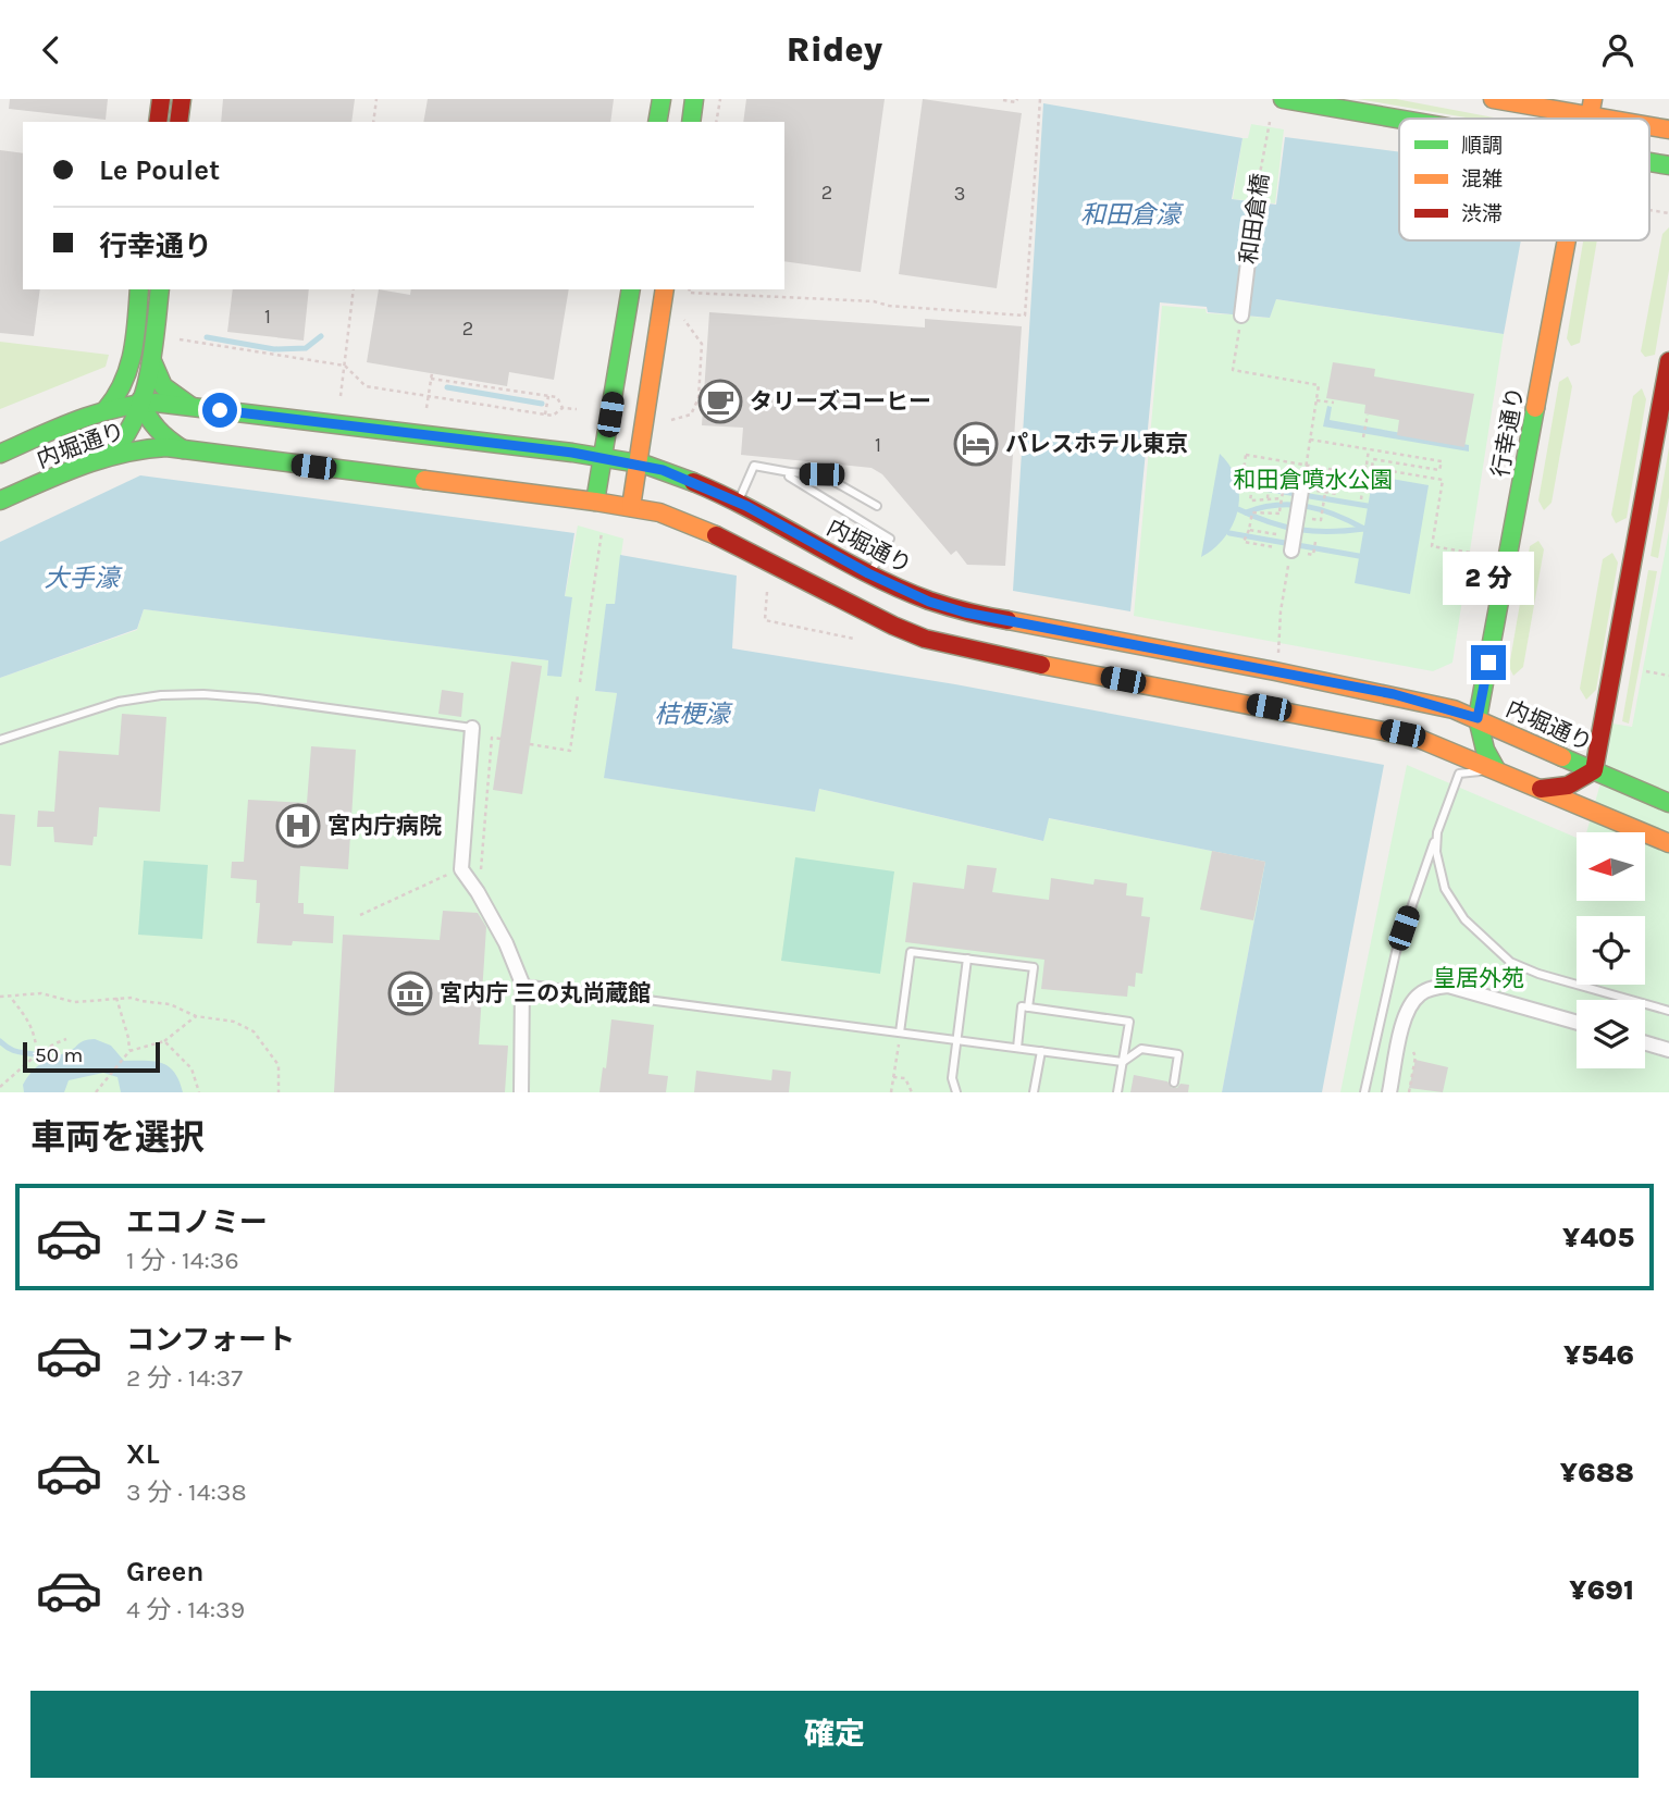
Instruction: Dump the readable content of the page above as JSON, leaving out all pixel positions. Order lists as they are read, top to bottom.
{
  "streets": {
    "main road": ["行幸通り", "内堀通り"],
    "street": ["和田倉橋"]
  },
  "crossings": [
    ["行幸通り", "内堀通り"]
  ],
  "water": ["和田倉濠", "大手濠", "桔梗濠"],
  "parks": ["和田倉噴水公園", "皇居外苑"],
  "places": {
    "cafe": ["タリーズコーヒー"],
    "hotel": ["パレスホテル東京"],
    "hospital": ["宮内庁病院"],
    "museum": ["宮内庁 三の丸尚蔵館"]
  },
  "house_numbers": [
    "2",
    "3",
    "1",
    "2",
    "1"
  ],
  "legend": ["順調", "混雑", "渋滞"],
  "scale_bar": "50 m",
  "north": "left",
  "page": {
    "header": "Ridey",
    "banner": ["Le Poulet", "行幸通り"],
    "bubble": "2 分",
    "scale": "50 m",
    "heading": "車両を選択",
    "list": [
      {
        "name": "エコノミー",
        "note": "1 分 · 14:36",
        "value": "¥405"
      },
      {
        "name": "コンフォート",
        "note": "2 分 · 14:37",
        "value": "¥546"
      },
      {
        "name": "XL",
        "note": "3 分 · 14:38",
        "value": "¥688"
      },
      {
        "name": "Green",
        "note": "4 分 · 14:39",
        "value": "¥691"
      }
    ],
    "buttons": "確定"
  }
}
